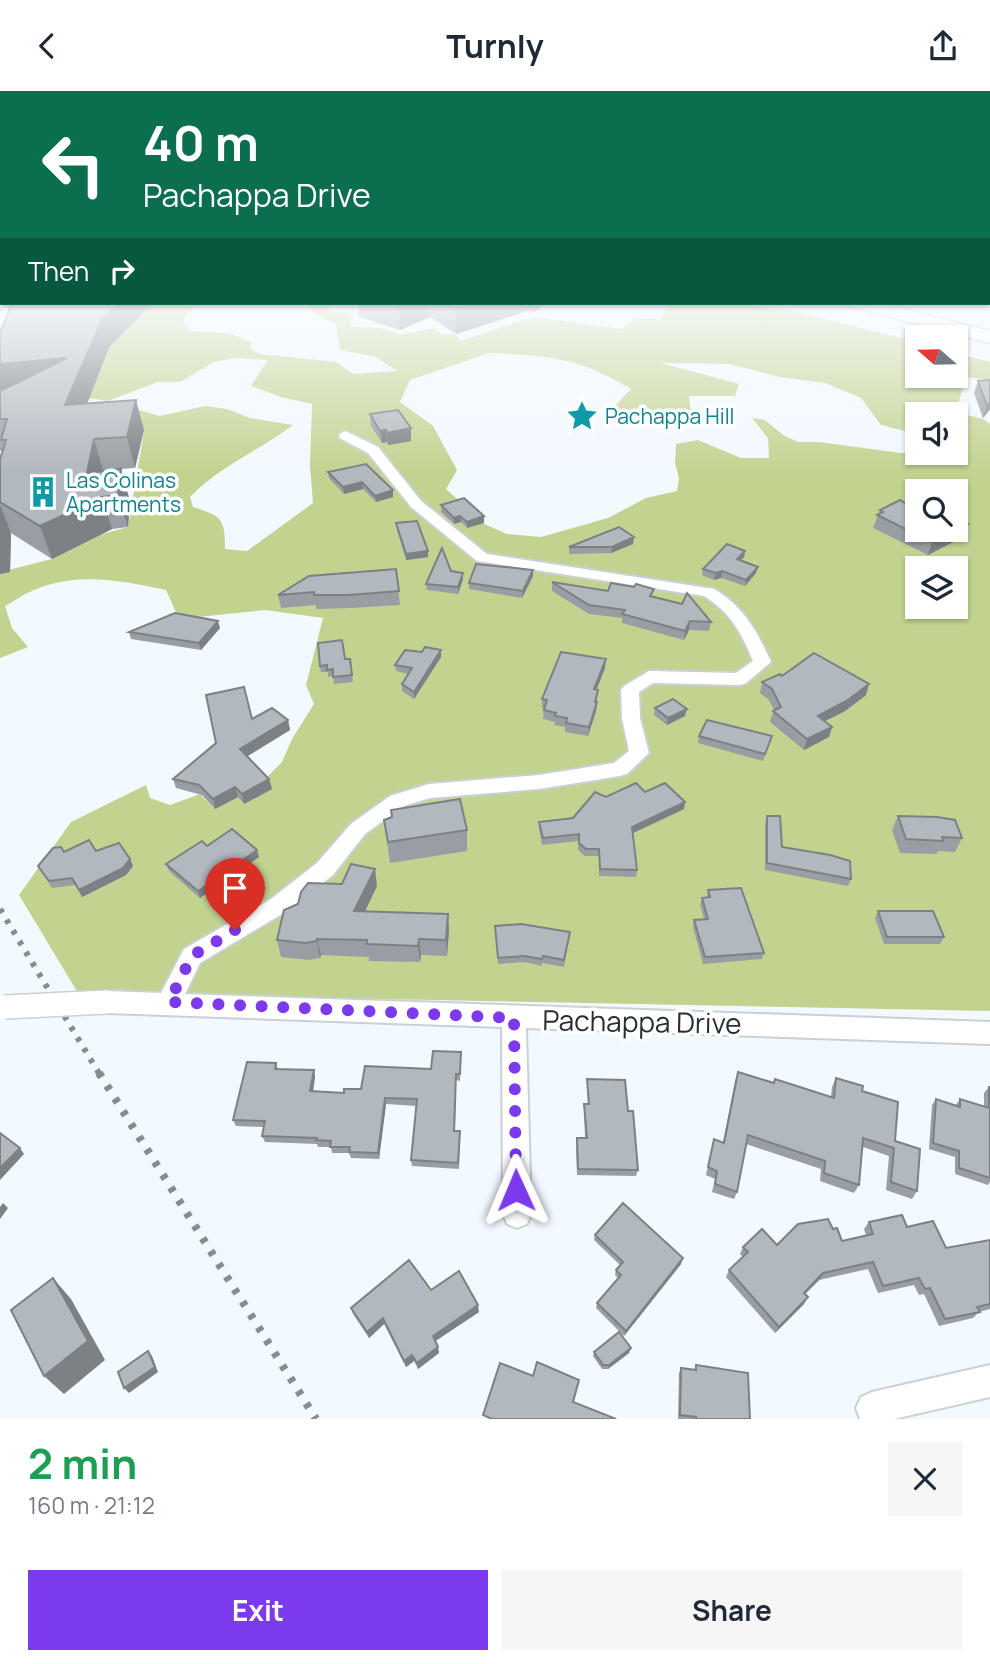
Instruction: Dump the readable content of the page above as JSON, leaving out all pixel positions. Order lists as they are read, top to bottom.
{
  "streets": {
    "street": ["Pachappa Drive"]
  },
  "places": {
    "place": ["Pachappa Hill"],
    "building": ["Las Colinas Apartments"]
  },
  "north": "left",
  "page": {
    "header": "Turnly",
    "turn": ["40 m", "Pachappa Drive"],
    "then": "Then",
    "heading": ["2 min", "160 m · 21:12"],
    "buttons": ["Exit", "Share"]
  }
}
